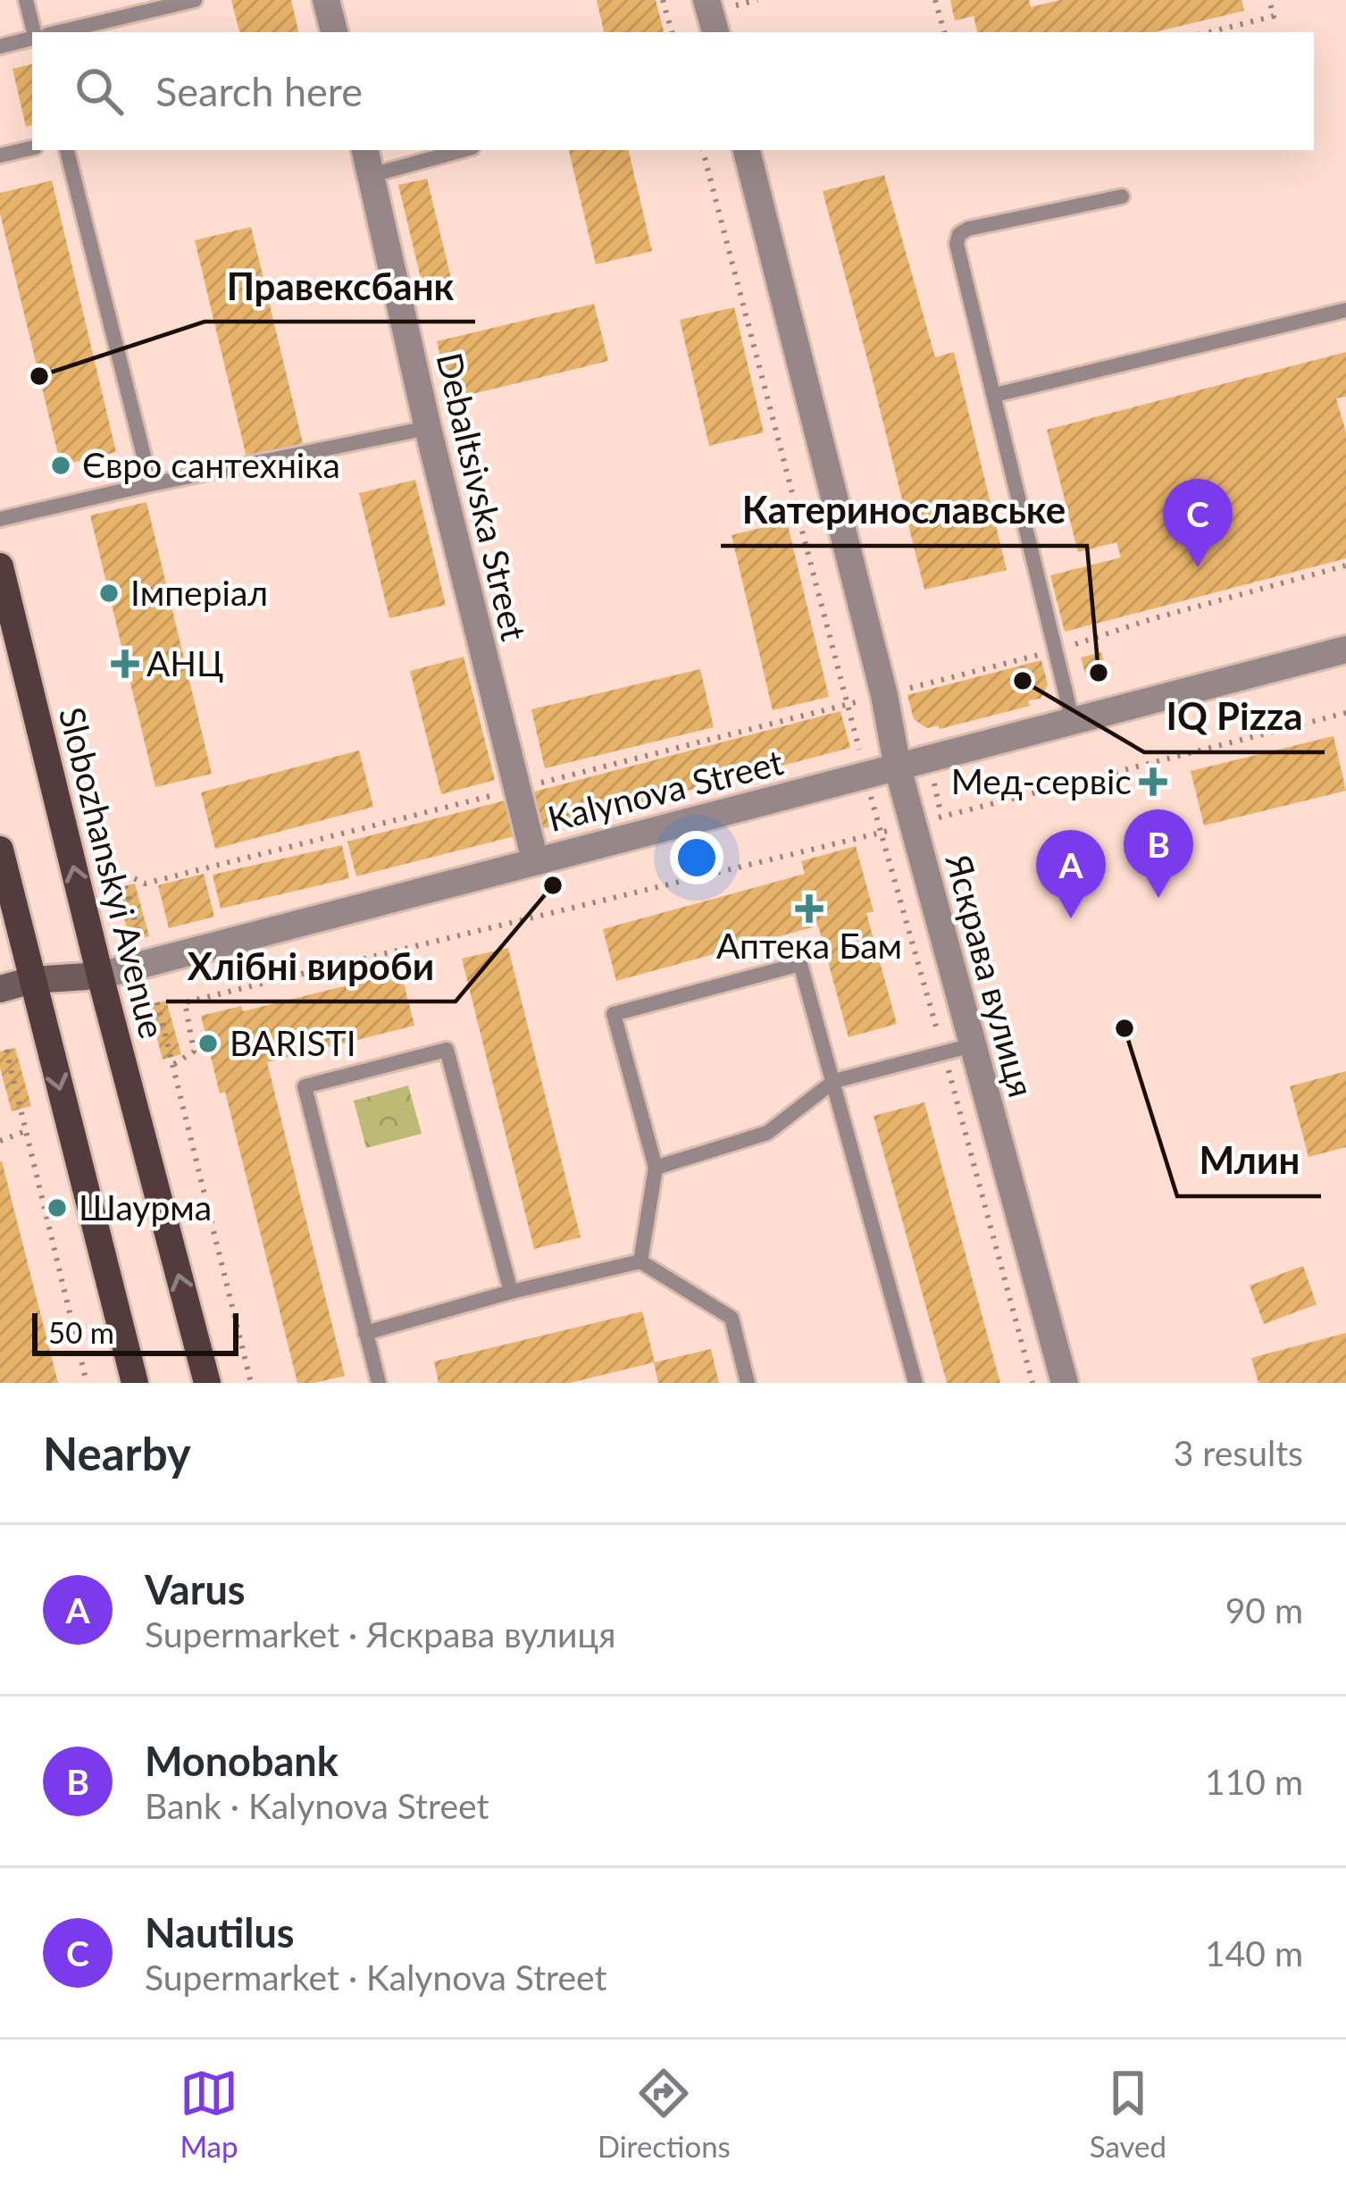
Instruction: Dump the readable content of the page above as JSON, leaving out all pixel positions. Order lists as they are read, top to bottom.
{
  "streets": {
    "main road": ["Kalynova Street", "Slobozhanskyi Avenue"],
    "street": ["Debaltsivska Street", "Яскрава вулиця"]
  },
  "crossings": [
    ["Debaltsivska Street", "Kalynova Street"],
    ["Kalynova Street", "Slobozhanskyi Avenue"],
    ["Kalynova Street", "Яскрава вулиця"]
  ],
  "places": {
    "other": [
      "Правексбанк",
      "Євро сантехніка",
      "Імперіал",
      "Катеринославське",
      "IQ Pizza",
      "Хлібні вироби",
      "Млин",
      "BARISTI",
      "Шаурма"
    ],
    "health": ["АНЦ", "Мед-сервіс", "Аптека Бам"]
  },
  "scale_bar": "50 m",
  "page": {
    "search": "Search here",
    "pins": ["C", "B", "A"],
    "scale": "50 m",
    "heading": ["Nearby", "3 results"],
    "list": [
      {
        "mark": "A",
        "name": "Varus",
        "note": "Supermarket · Яскрава вулиця",
        "value": "90 m"
      },
      {
        "mark": "B",
        "name": "Monobank",
        "note": "Bank · Kalynova Street",
        "value": "110 m"
      },
      {
        "mark": "C",
        "name": "Nautilus",
        "note": "Supermarket · Kalynova Street",
        "value": "140 m"
      }
    ],
    "nav": ["Map", "Directions", "Saved"]
  }
}
